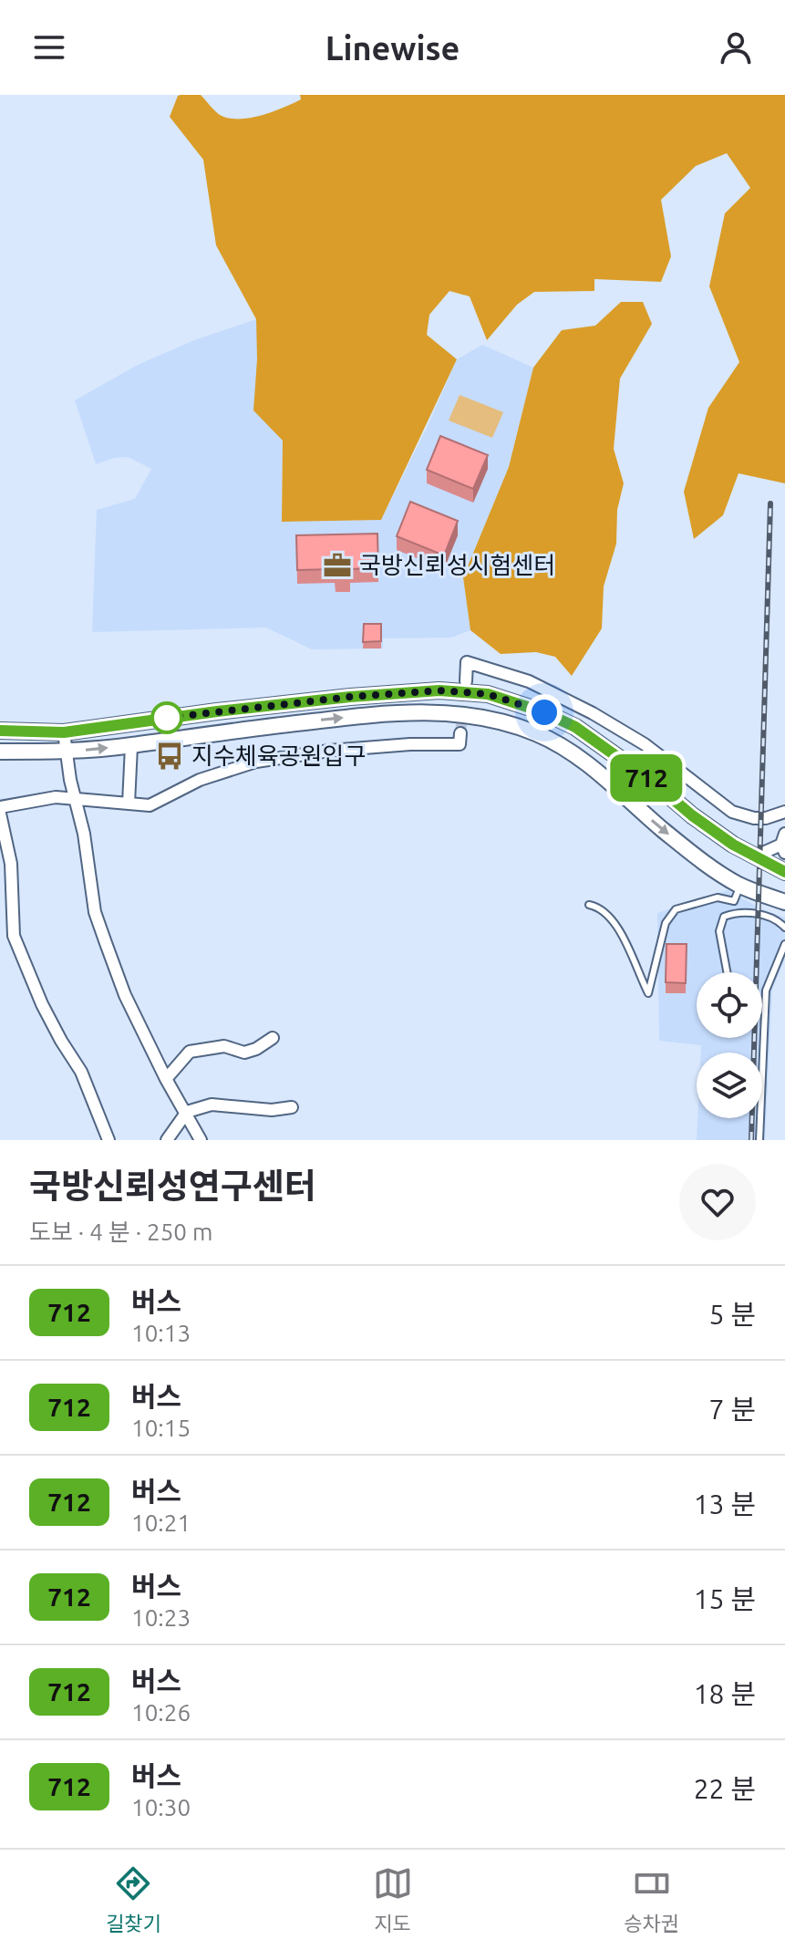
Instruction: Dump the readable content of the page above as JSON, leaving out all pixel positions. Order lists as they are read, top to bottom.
{
  "places": {
    "office": ["국방신뢰성시험센터"],
    "bus stop": ["지수체육공원입구"]
  },
  "lines": ["bus line 712"],
  "page": {
    "header": "Linewise",
    "on_map": "712",
    "heading": ["국방신뢰성연구센터", "도보 · 4 분 · 250 m"],
    "list": [
      {
        "mark": "712",
        "name": "버스",
        "note": "10:13",
        "value": "5 분"
      },
      {
        "mark": "712",
        "name": "버스",
        "note": "10:15",
        "value": "7 분"
      },
      {
        "mark": "712",
        "name": "버스",
        "note": "10:21",
        "value": "13 분"
      },
      {
        "mark": "712",
        "name": "버스",
        "note": "10:23",
        "value": "15 분"
      },
      {
        "mark": "712",
        "name": "버스",
        "note": "10:26",
        "value": "18 분"
      },
      {
        "mark": "712",
        "name": "버스",
        "note": "10:30",
        "value": "22 분"
      }
    ],
    "tabs": ["길찾기", "지도", "승차권"]
  }
}
